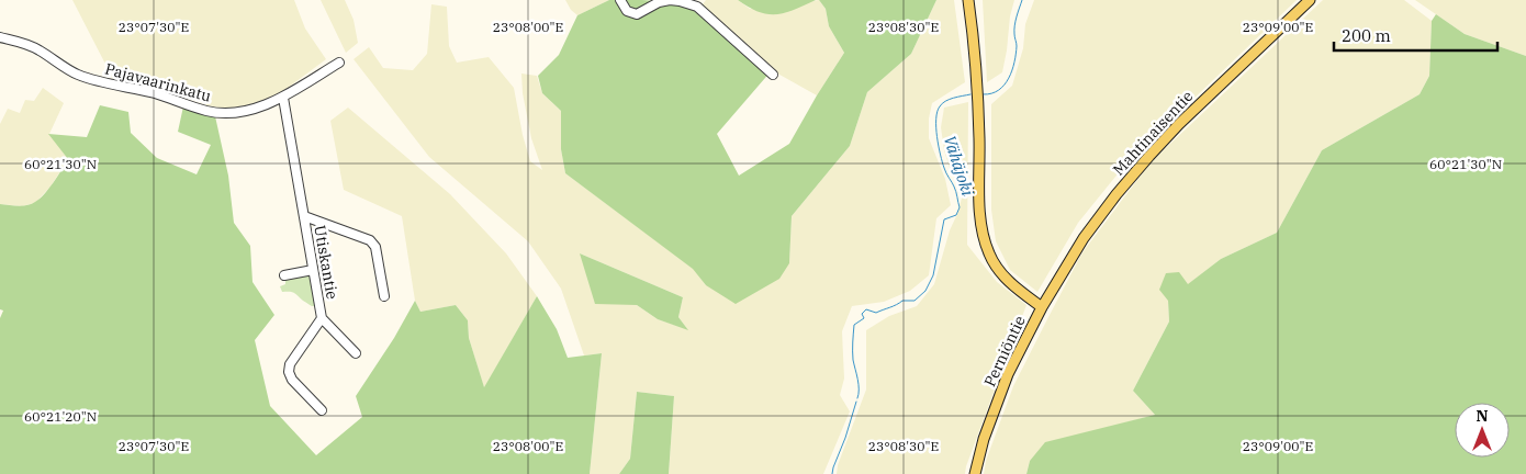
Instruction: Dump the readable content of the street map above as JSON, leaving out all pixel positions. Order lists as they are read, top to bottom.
{
  "streets": {
    "main road": ["Mahtinaisentie", "Perniöntie"],
    "street": ["Pajavaarinkatu", "Utiskantie"]
  },
  "crossings": [
    ["Pajavaarinkatu", "Utiskantie"],
    ["Mahtinaisentie", "Perniöntie"]
  ],
  "water": ["Vähäjoki"],
  "scale_bar": "200 m",
  "north": "top",
  "coordinates": [
    "23°07'30\"E",
    "23°08'00\"E",
    "23°08'30\"E",
    "23°09'00\"E",
    "60°21'30\"N",
    "60°21'20\"N"
  ]
}
